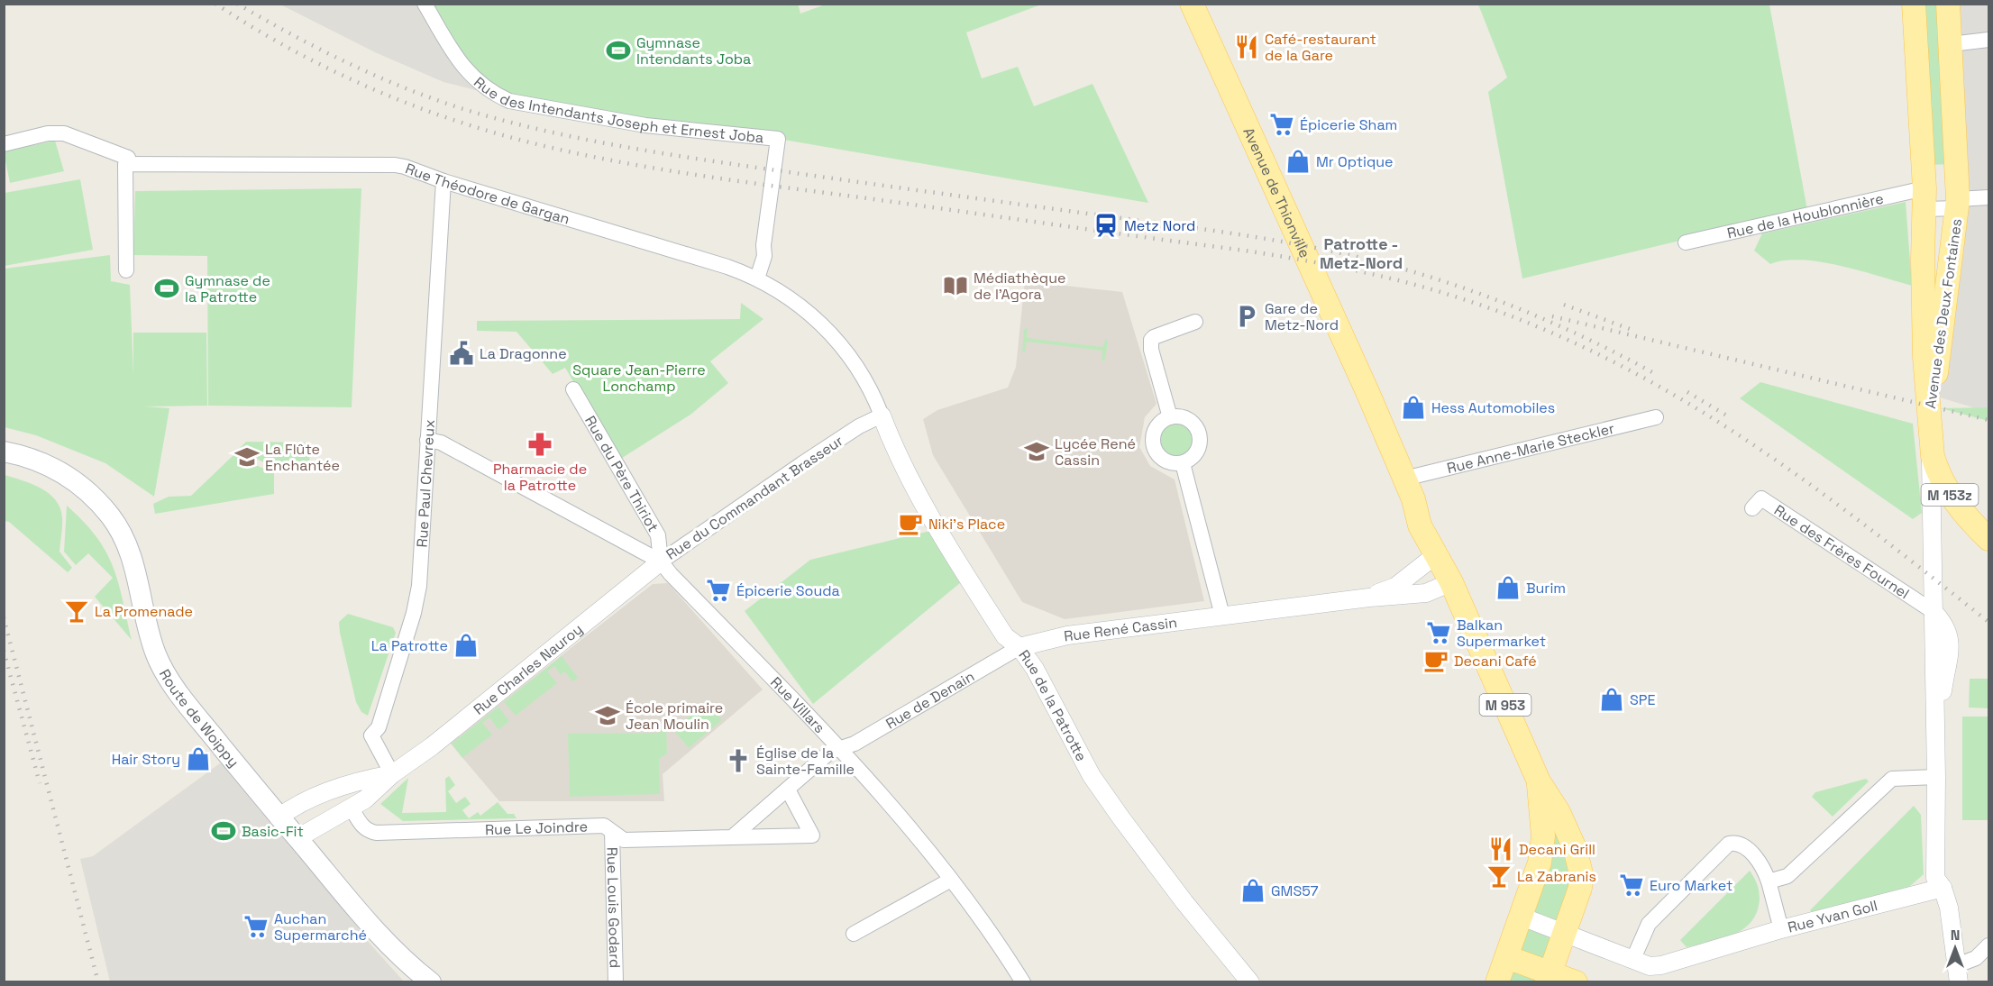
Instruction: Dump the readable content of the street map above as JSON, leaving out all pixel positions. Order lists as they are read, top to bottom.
{
  "streets": {
    "main road": [
      "Avenue de Thionville",
      "Avenue des Deux Fontaines",
      "M 153z",
      "M 953",
      "Route de Woippy"
    ],
    "street": [
      "Rue des Intendants Joseph et Ernest Joba",
      "Rue Théodore de Gargan",
      "Rue de la Houblonnière",
      "Rue Anne-Marie Steckler",
      "Rue du Père Thiriot",
      "Rue Paul Chevreux",
      "Rue du Commandant Brasseur",
      "Rue des Frères Fournel",
      "Rue René Cassin",
      "Rue Charles Nauroy",
      "Rue de Denain",
      "Rue Villars",
      "Rue de la Patrotte",
      "Rue Le Joindre",
      "Rue Louis Godard",
      "Rue Yvan Goll"
    ]
  },
  "crossings": [
    ["Rue des Intendants Joseph et Ernest Joba", "Rue Théodore de Gargan"],
    ["Avenue de Thionville", "Rue Anne-Marie Steckler"],
    ["Avenue de Thionville", "Rue René Cassin"],
    ["Avenue de Thionville", "M 953"],
    ["Rue Théodore de Gargan", "Rue Paul Chevreux"],
    ["Rue Théodore de Gargan", "Rue du Commandant Brasseur"],
    ["Rue Théodore de Gargan", "Rue de la Patrotte"],
    ["Rue de la Houblonnière", "Avenue des Deux Fontaines"],
    ["Avenue des Deux Fontaines", "M 153z"],
    ["Avenue des Deux Fontaines", "Rue des Frères Fournel"],
    ["Avenue des Deux Fontaines", "Rue Yvan Goll"],
    ["Rue du Père Thiriot", "Rue du Commandant Brasseur"],
    ["Rue du Père Thiriot", "Rue Charles Nauroy"],
    ["Rue du Père Thiriot", "Rue Villars"],
    ["Rue Paul Chevreux", "Rue du Commandant Brasseur"],
    ["Rue Paul Chevreux", "Rue Charles Nauroy"],
    ["Rue du Commandant Brasseur", "Rue Charles Nauroy"],
    ["Rue du Commandant Brasseur", "Rue Villars"],
    ["Rue du Commandant Brasseur", "Rue de la Patrotte"],
    ["Rue René Cassin", "Rue de Denain"],
    ["Rue René Cassin", "Rue de la Patrotte"],
    ["Rue Charles Nauroy", "Rue Villars"],
    ["Rue Charles Nauroy", "Route de Woippy"],
    ["Rue Charles Nauroy", "Rue Le Joindre"],
    ["Rue de Denain", "Rue Villars"],
    ["Rue de Denain", "Rue de la Patrotte"],
    ["M 953", "Rue Yvan Goll"],
    ["Rue Le Joindre", "Rue Louis Godard"]
  ],
  "districts": ["Patrotte - Metz-Nord"],
  "parks": ["Square Jean-Pierre Lonchamp"],
  "places": {
    "restaurant": ["Café-restaurant de la Gare", "Decani Grill"],
    "sports": ["Gymnase Intendants Joba", "Gymnase de la Patrotte", "Basic-Fit"],
    "supermarket": [
      "Épicerie Sham",
      "Épicerie Souda",
      "Balkan Supermarket",
      "Euro Market",
      "Auchan Supermarché"
    ],
    "shop": [
      "Mr Optique",
      "Hess Automobiles",
      "Burim",
      "La Patrotte",
      "SPE",
      "Hair Story",
      "GMS57"
    ],
    "station": ["Metz Nord"],
    "library": ["Médiathèque de l'Agora"],
    "parking": ["Gare de Metz-Nord"],
    "public building": ["La Dragonne"],
    "pharmacy": ["Pharmacie de la Patrotte"],
    "school or university": ["Lycée René Cassin", "La Flûte Enchantée", "École primaire Jean Moulin"],
    "cafe": ["Niki's Place", "Decani Café"],
    "bar": ["La Promenade", "La Zabranis"],
    "church": ["Église de la Sainte-Famille"]
  },
  "north": "top"
}
